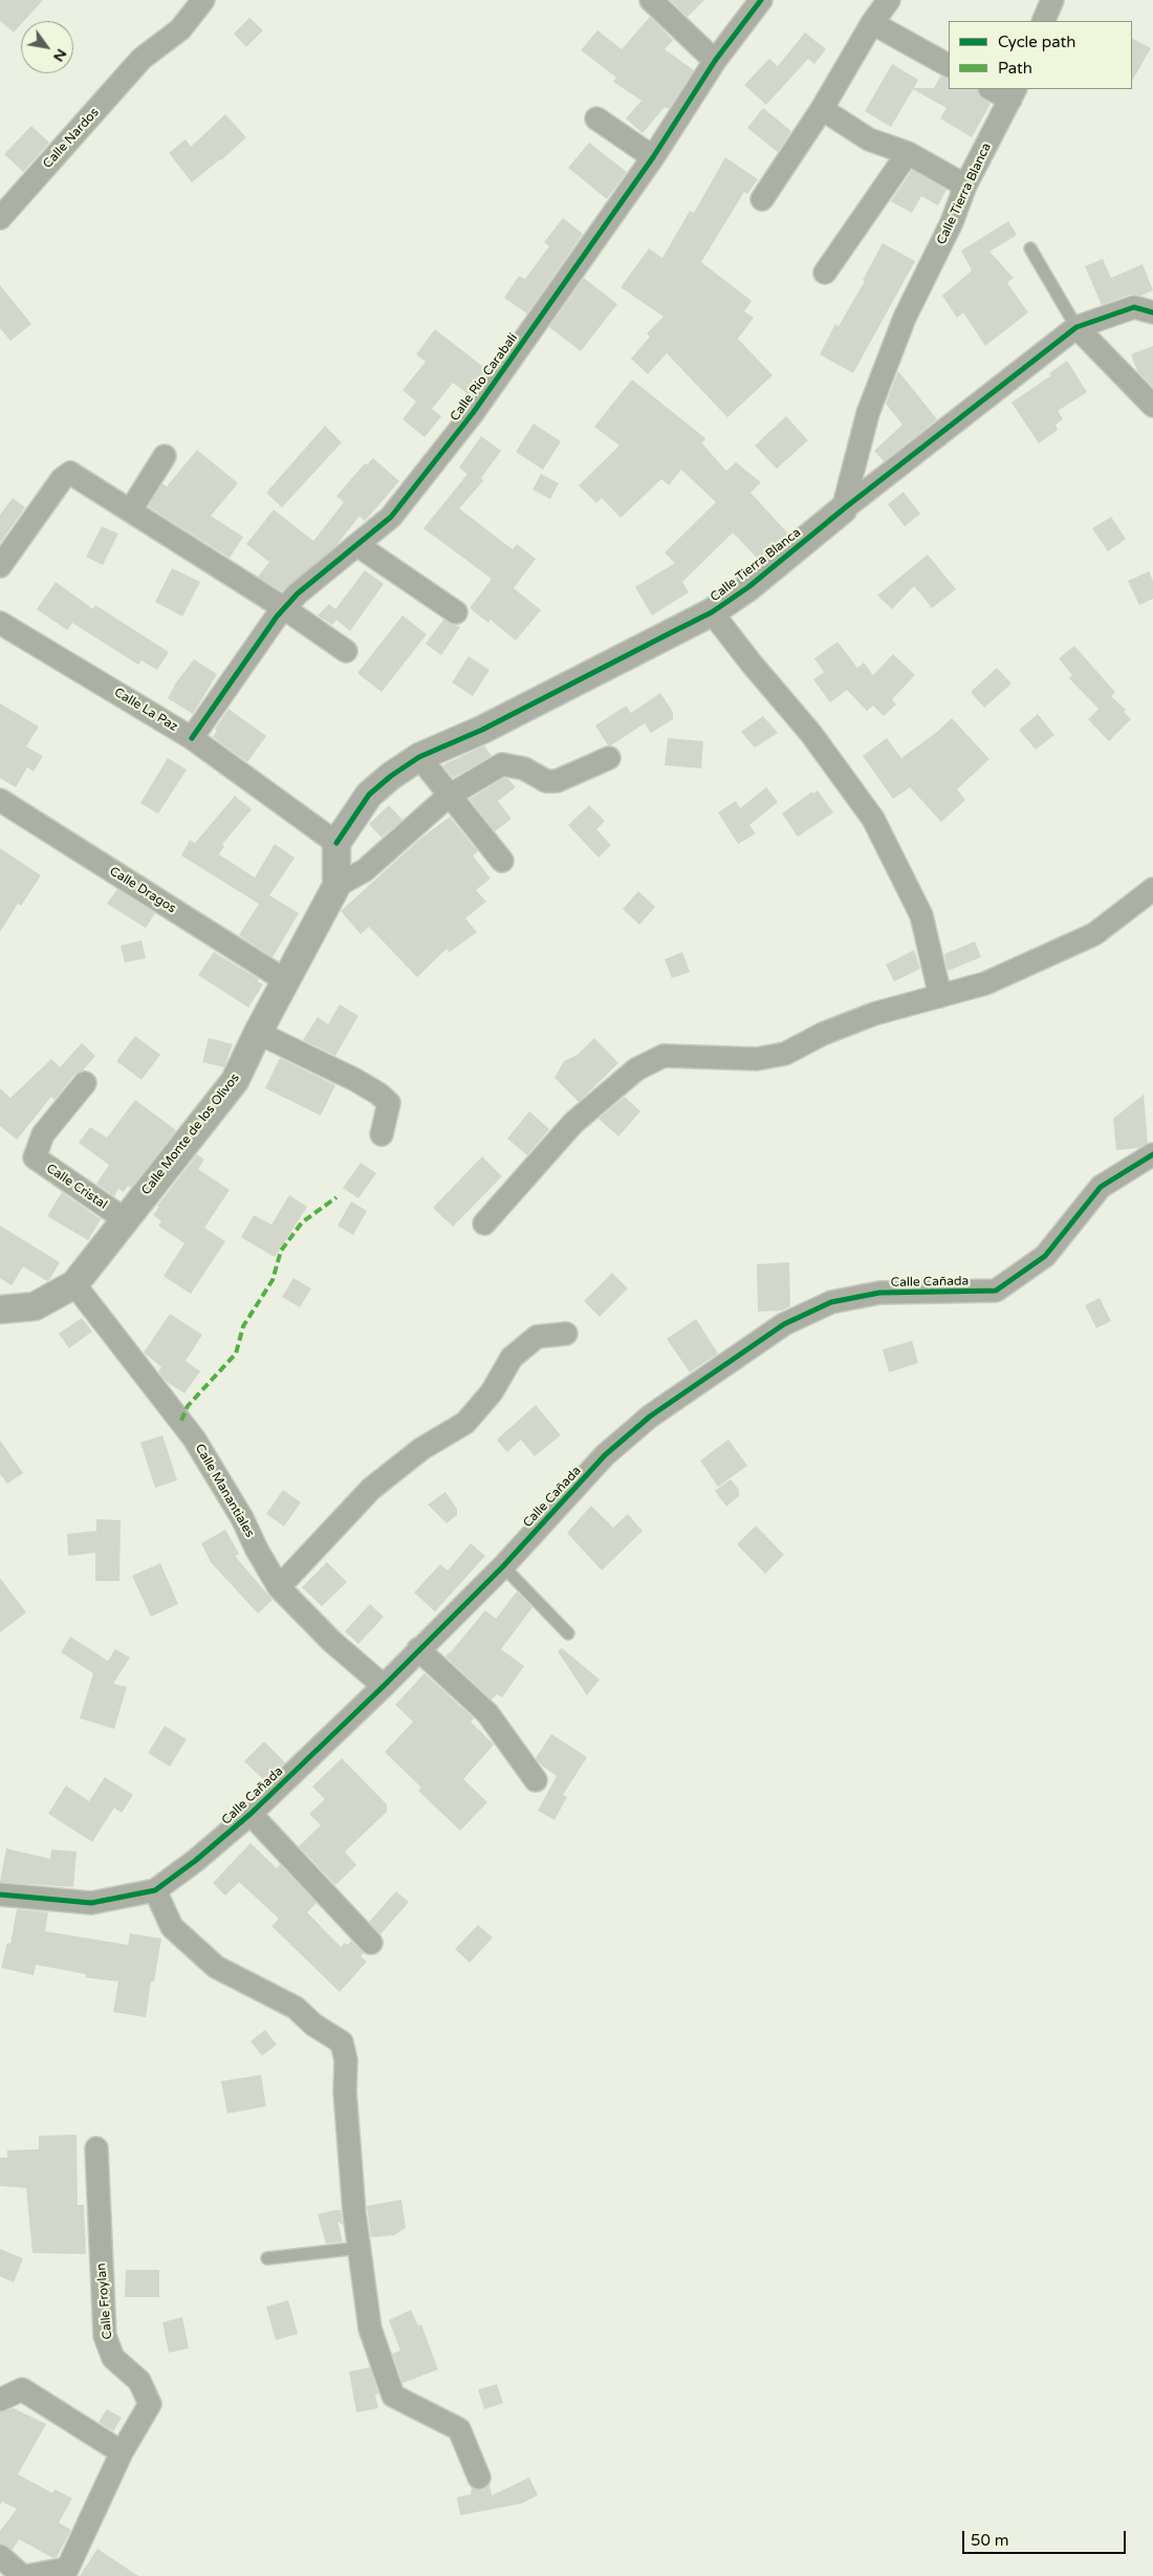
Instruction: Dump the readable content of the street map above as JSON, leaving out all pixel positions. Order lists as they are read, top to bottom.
{
  "streets": {
    "street": [
      "Calle Nardos",
      "Calle Tierra Blanca",
      "Calle Río Carabalí",
      "Calle La Paz",
      "Calle Dragos",
      "Calle Monte de los Olivos",
      "Calle Cristal",
      "Calle Cañada",
      "Calle Manantiales",
      "Calle Froylan"
    ]
  },
  "crossings": [
    ["Calle Tierra Blanca", "Calle La Paz"],
    ["Calle Tierra Blanca", "Calle Monte de los Olivos"],
    ["Calle Río Carabalí", "Calle La Paz"],
    ["Calle La Paz", "Calle Monte de los Olivos"],
    ["Calle Dragos", "Calle Monte de los Olivos"],
    ["Calle Monte de los Olivos", "Calle Cristal"],
    ["Calle Monte de los Olivos", "Calle Manantiales"],
    ["Calle Cañada", "Calle Manantiales"]
  ],
  "legend": ["Cycle path", "Path"],
  "scale_bar": "50 m",
  "north": "bottom right"
}
